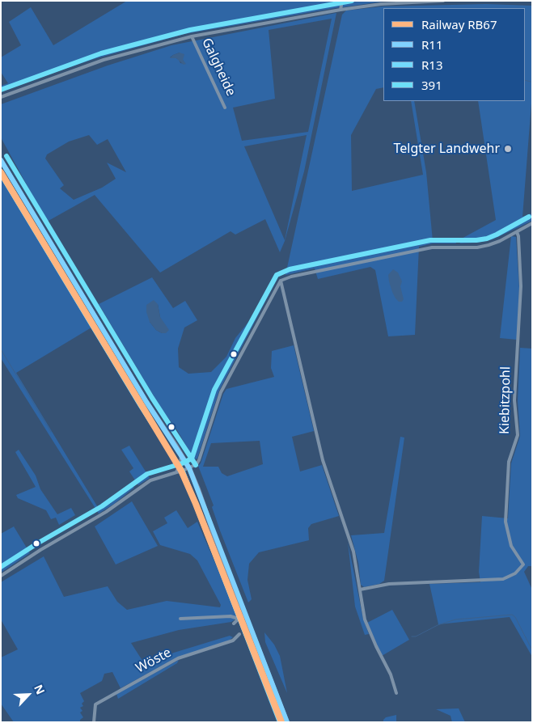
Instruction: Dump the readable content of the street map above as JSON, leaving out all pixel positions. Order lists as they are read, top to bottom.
{
  "streets": {
    "street": ["Galgheide", "Kiebitzpohl", "Wöste"]
  },
  "places": ["Telgter Landwehr"],
  "lines": [
    "transit line 391",
    "transit line R11",
    "rail line RB67",
    "transit line R13"
  ],
  "legend": [
    "Railway RB67",
    "R11",
    "R13",
    "391"
  ],
  "north": "top right"
}
